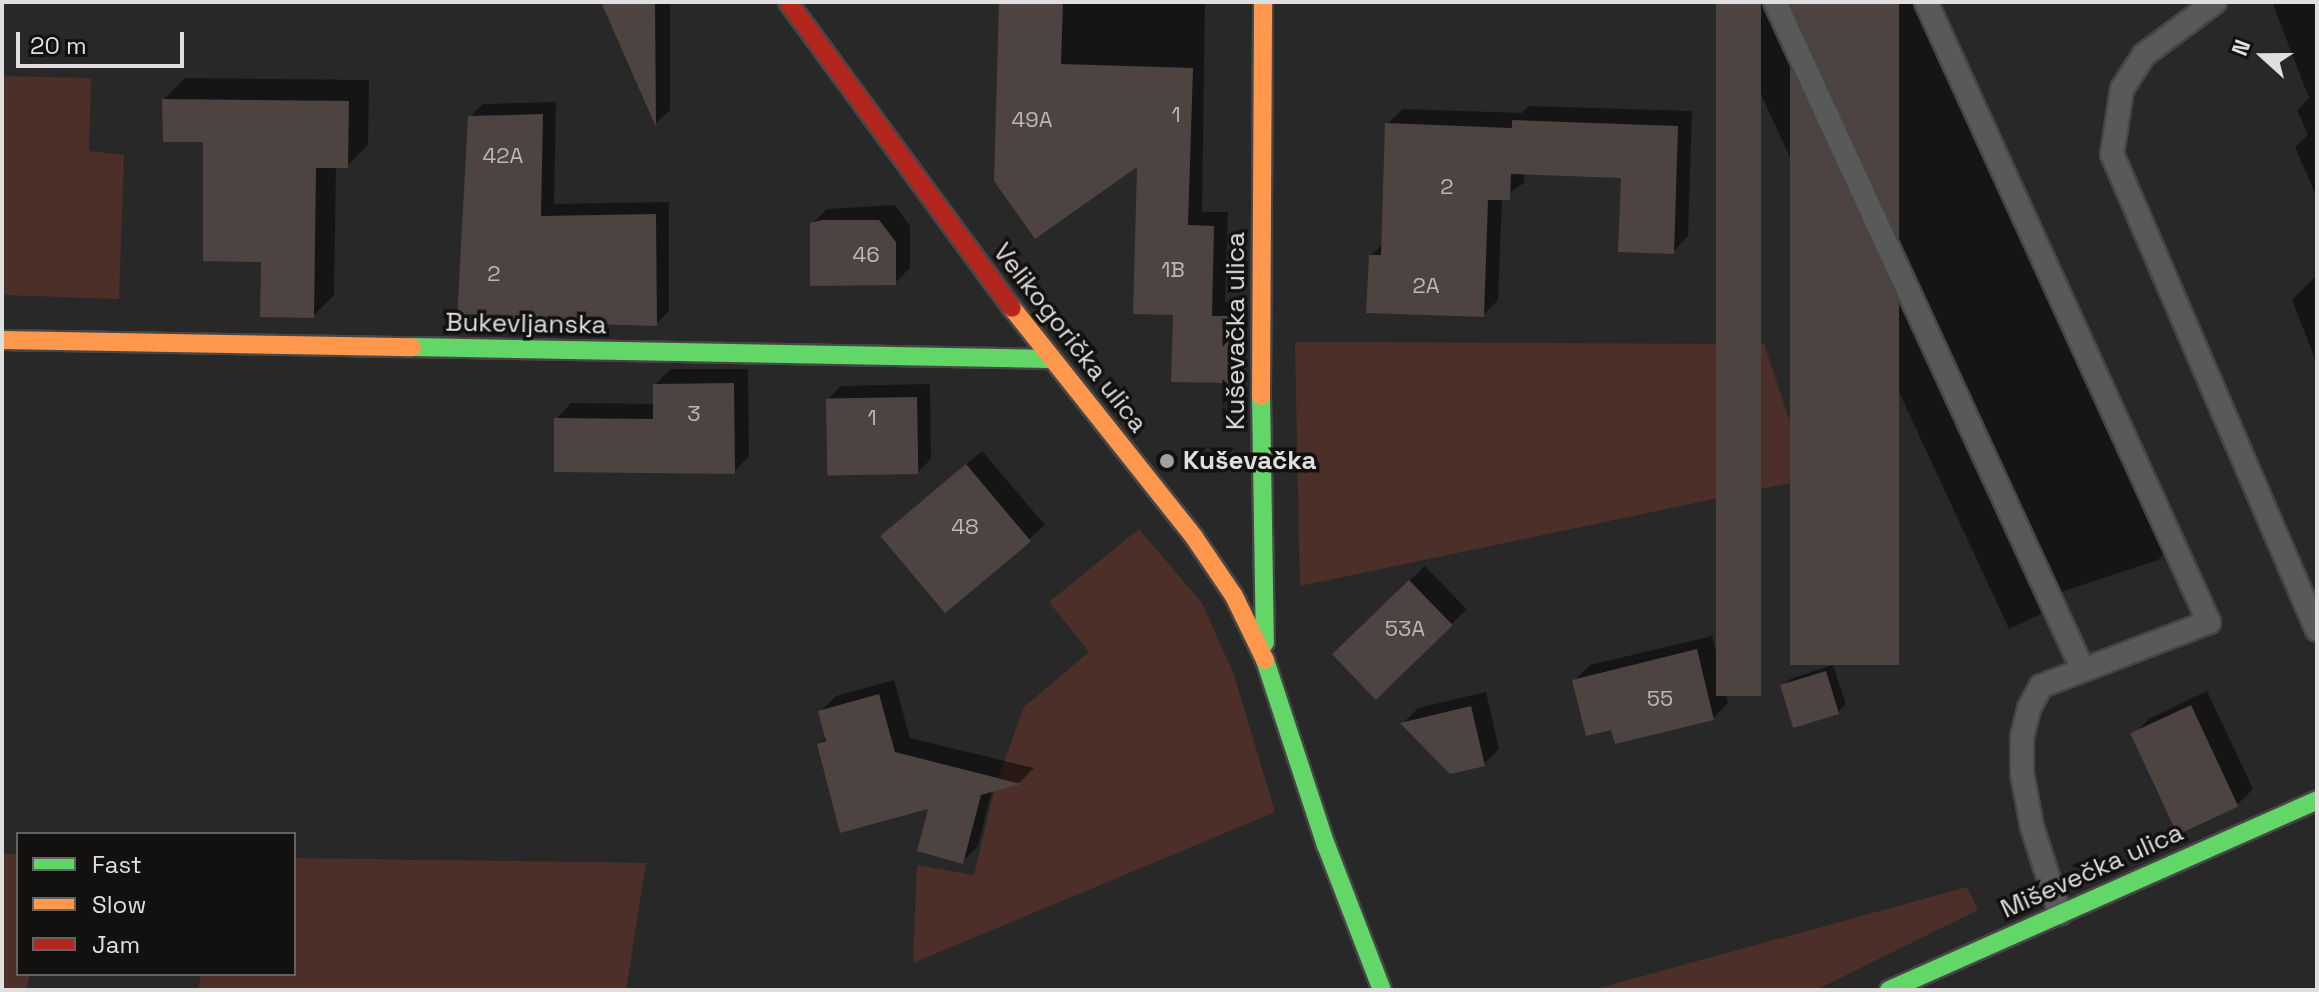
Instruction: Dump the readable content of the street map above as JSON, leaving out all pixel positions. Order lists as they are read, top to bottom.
{
  "streets": {
    "street": [
      "Bukevljanska",
      "Kuševačka ulica",
      "Velikogorička ulica",
      "Miševečka ulica"
    ]
  },
  "crossings": [
    ["Bukevljanska", "Velikogorička ulica"],
    ["Kuševačka ulica", "Velikogorička ulica"]
  ],
  "places": ["Kuševačka"],
  "house_numbers": [
    "1",
    "49A",
    "42A",
    "2",
    "46",
    "1B",
    "2",
    "2A",
    "3",
    "1",
    "48",
    "53A",
    "55"
  ],
  "legend": ["Fast", "Slow", "Jam"],
  "scale_bar": "20 m",
  "north": "left"
}
